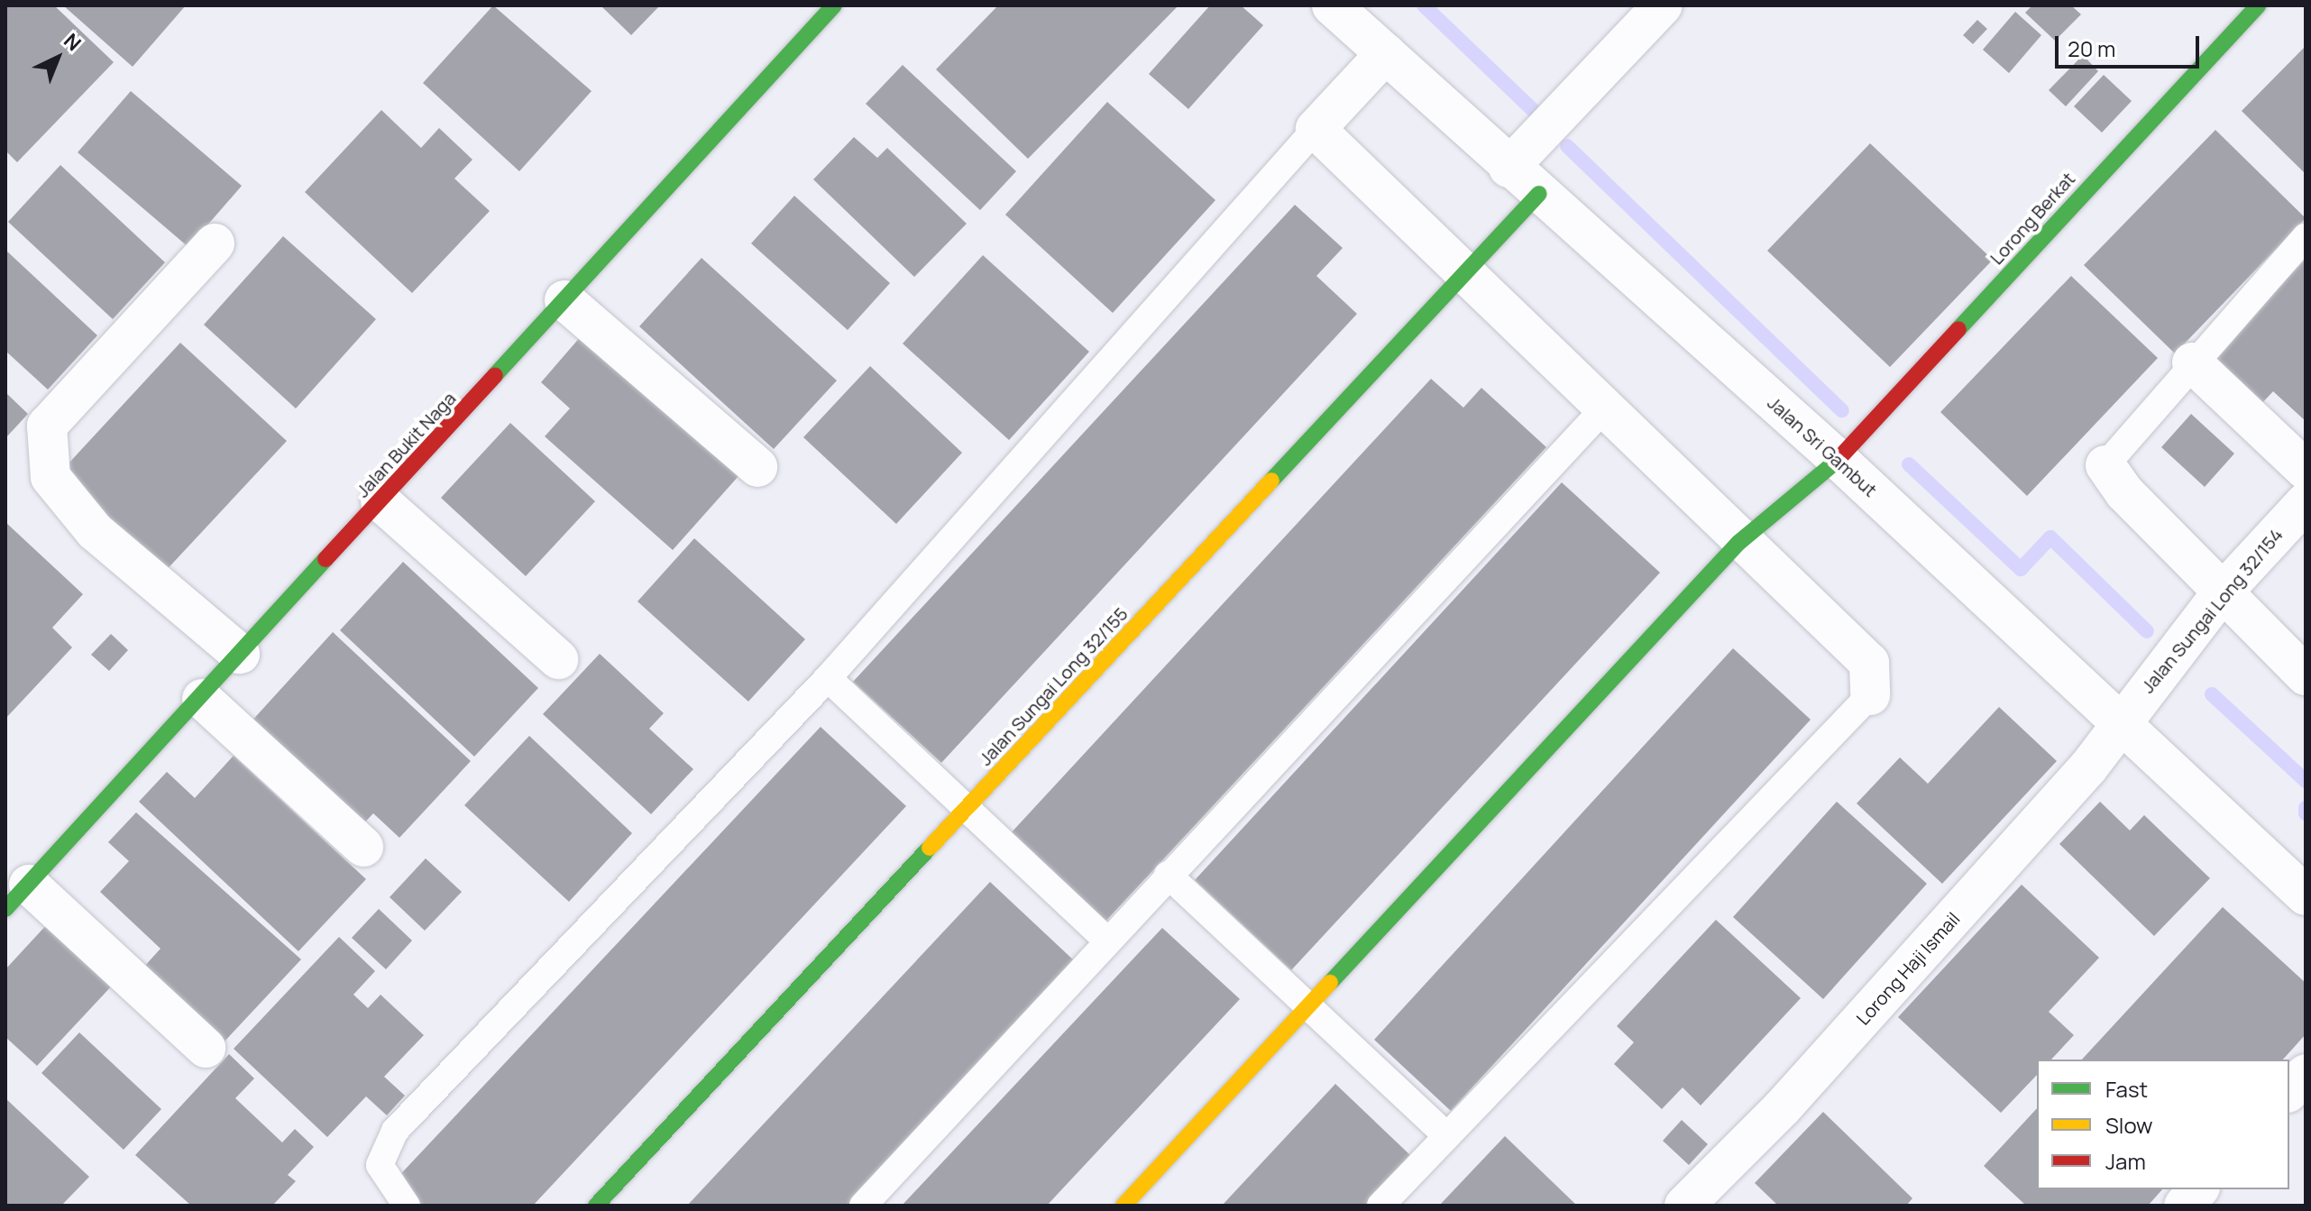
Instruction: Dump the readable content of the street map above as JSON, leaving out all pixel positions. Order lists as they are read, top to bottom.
{
  "streets": {
    "street": [
      "Lorong Berkat",
      "Jalan Bukit Naga",
      "Jalan Sri Gambut",
      "Jalan Sungai Long 32/154",
      "Jalan Sungai Long 32/155",
      "Lorong Haji Ismail"
    ]
  },
  "crossings": [
    ["Lorong Berkat", "Jalan Sri Gambut"],
    ["Jalan Sri Gambut", "Jalan Sungai Long 32/154"],
    ["Jalan Sri Gambut", "Jalan Sungai Long 32/155"],
    ["Jalan Sri Gambut", "Lorong Haji Ismail"],
    ["Jalan Sungai Long 32/154", "Lorong Haji Ismail"]
  ],
  "legend": ["Fast", "Slow", "Jam"],
  "scale_bar": "20 m",
  "north": "top right"
}
